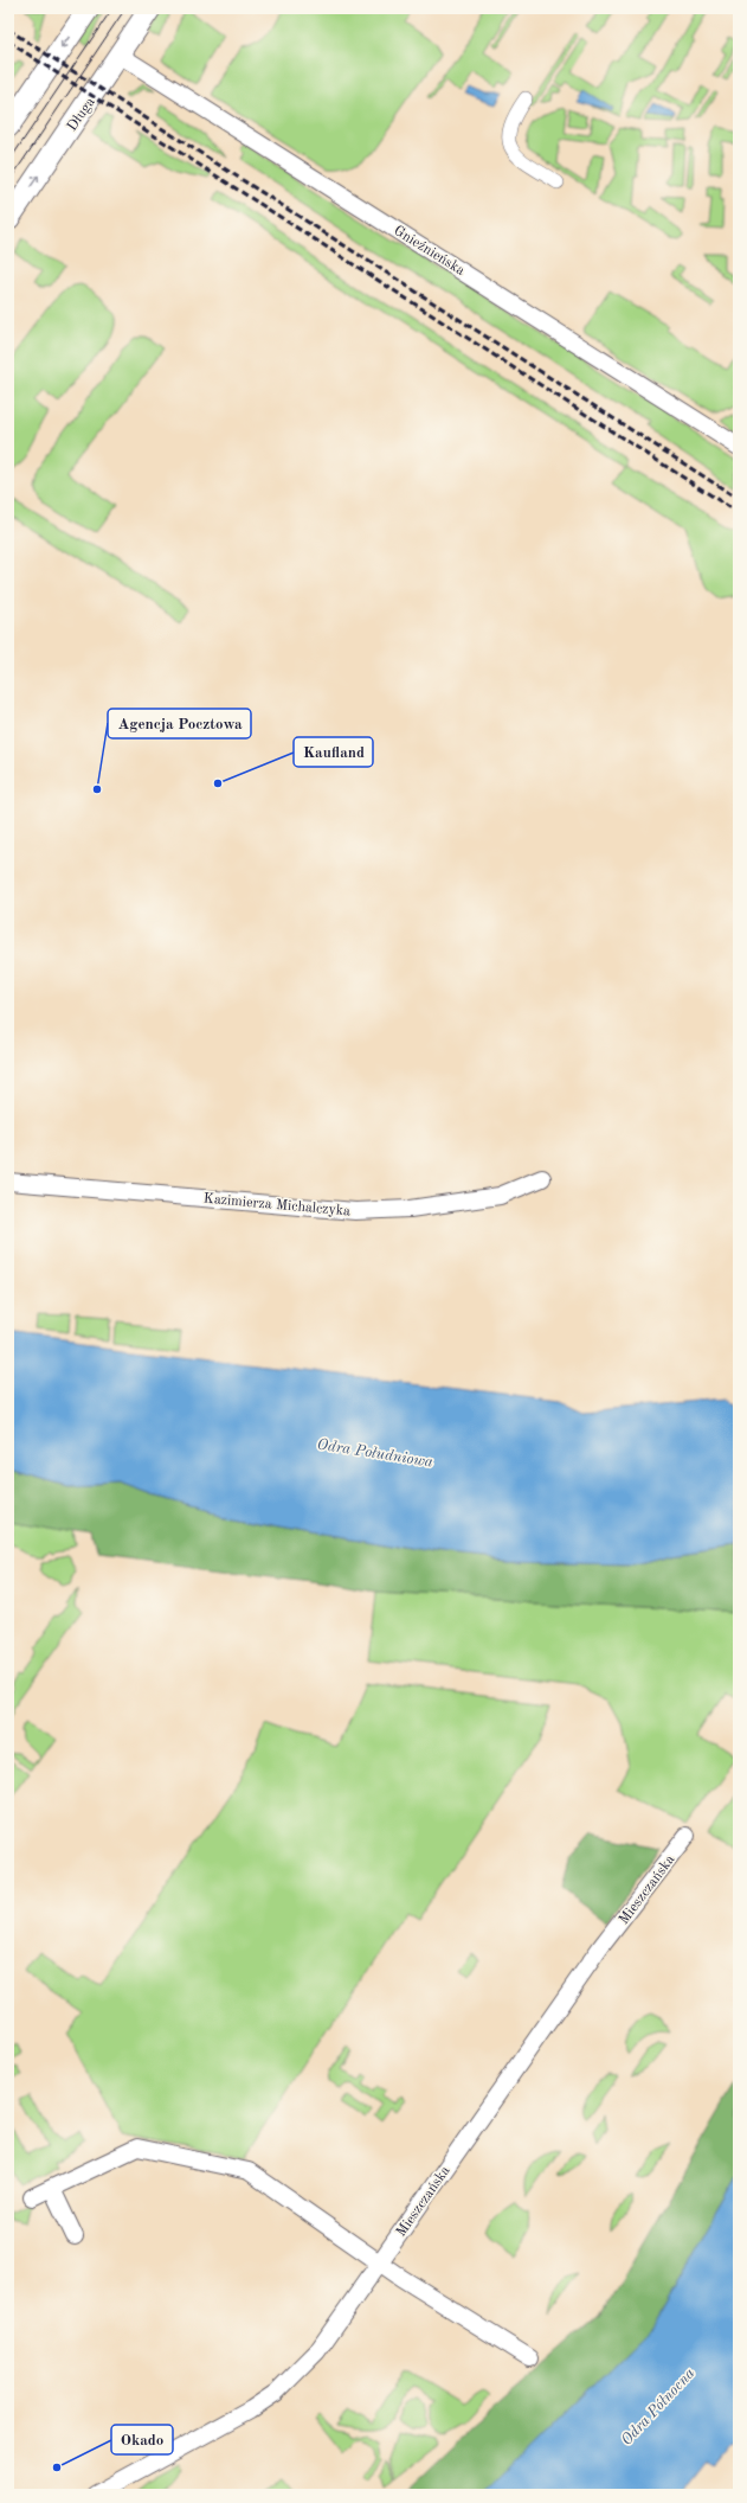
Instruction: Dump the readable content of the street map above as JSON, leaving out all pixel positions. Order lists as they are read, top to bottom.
{
  "streets": {
    "street": [
      "Długa",
      "Gnieźnieńska",
      "Kazimierza Michalczyka",
      "Mieszczańska"
    ]
  },
  "crossings": [
    ["Długa", "Gnieźnieńska"]
  ],
  "water": ["Odra Południowa", "Odra Północna"],
  "places": ["Kaufland", "Agencja Pocztowa", "Okado"]
}
